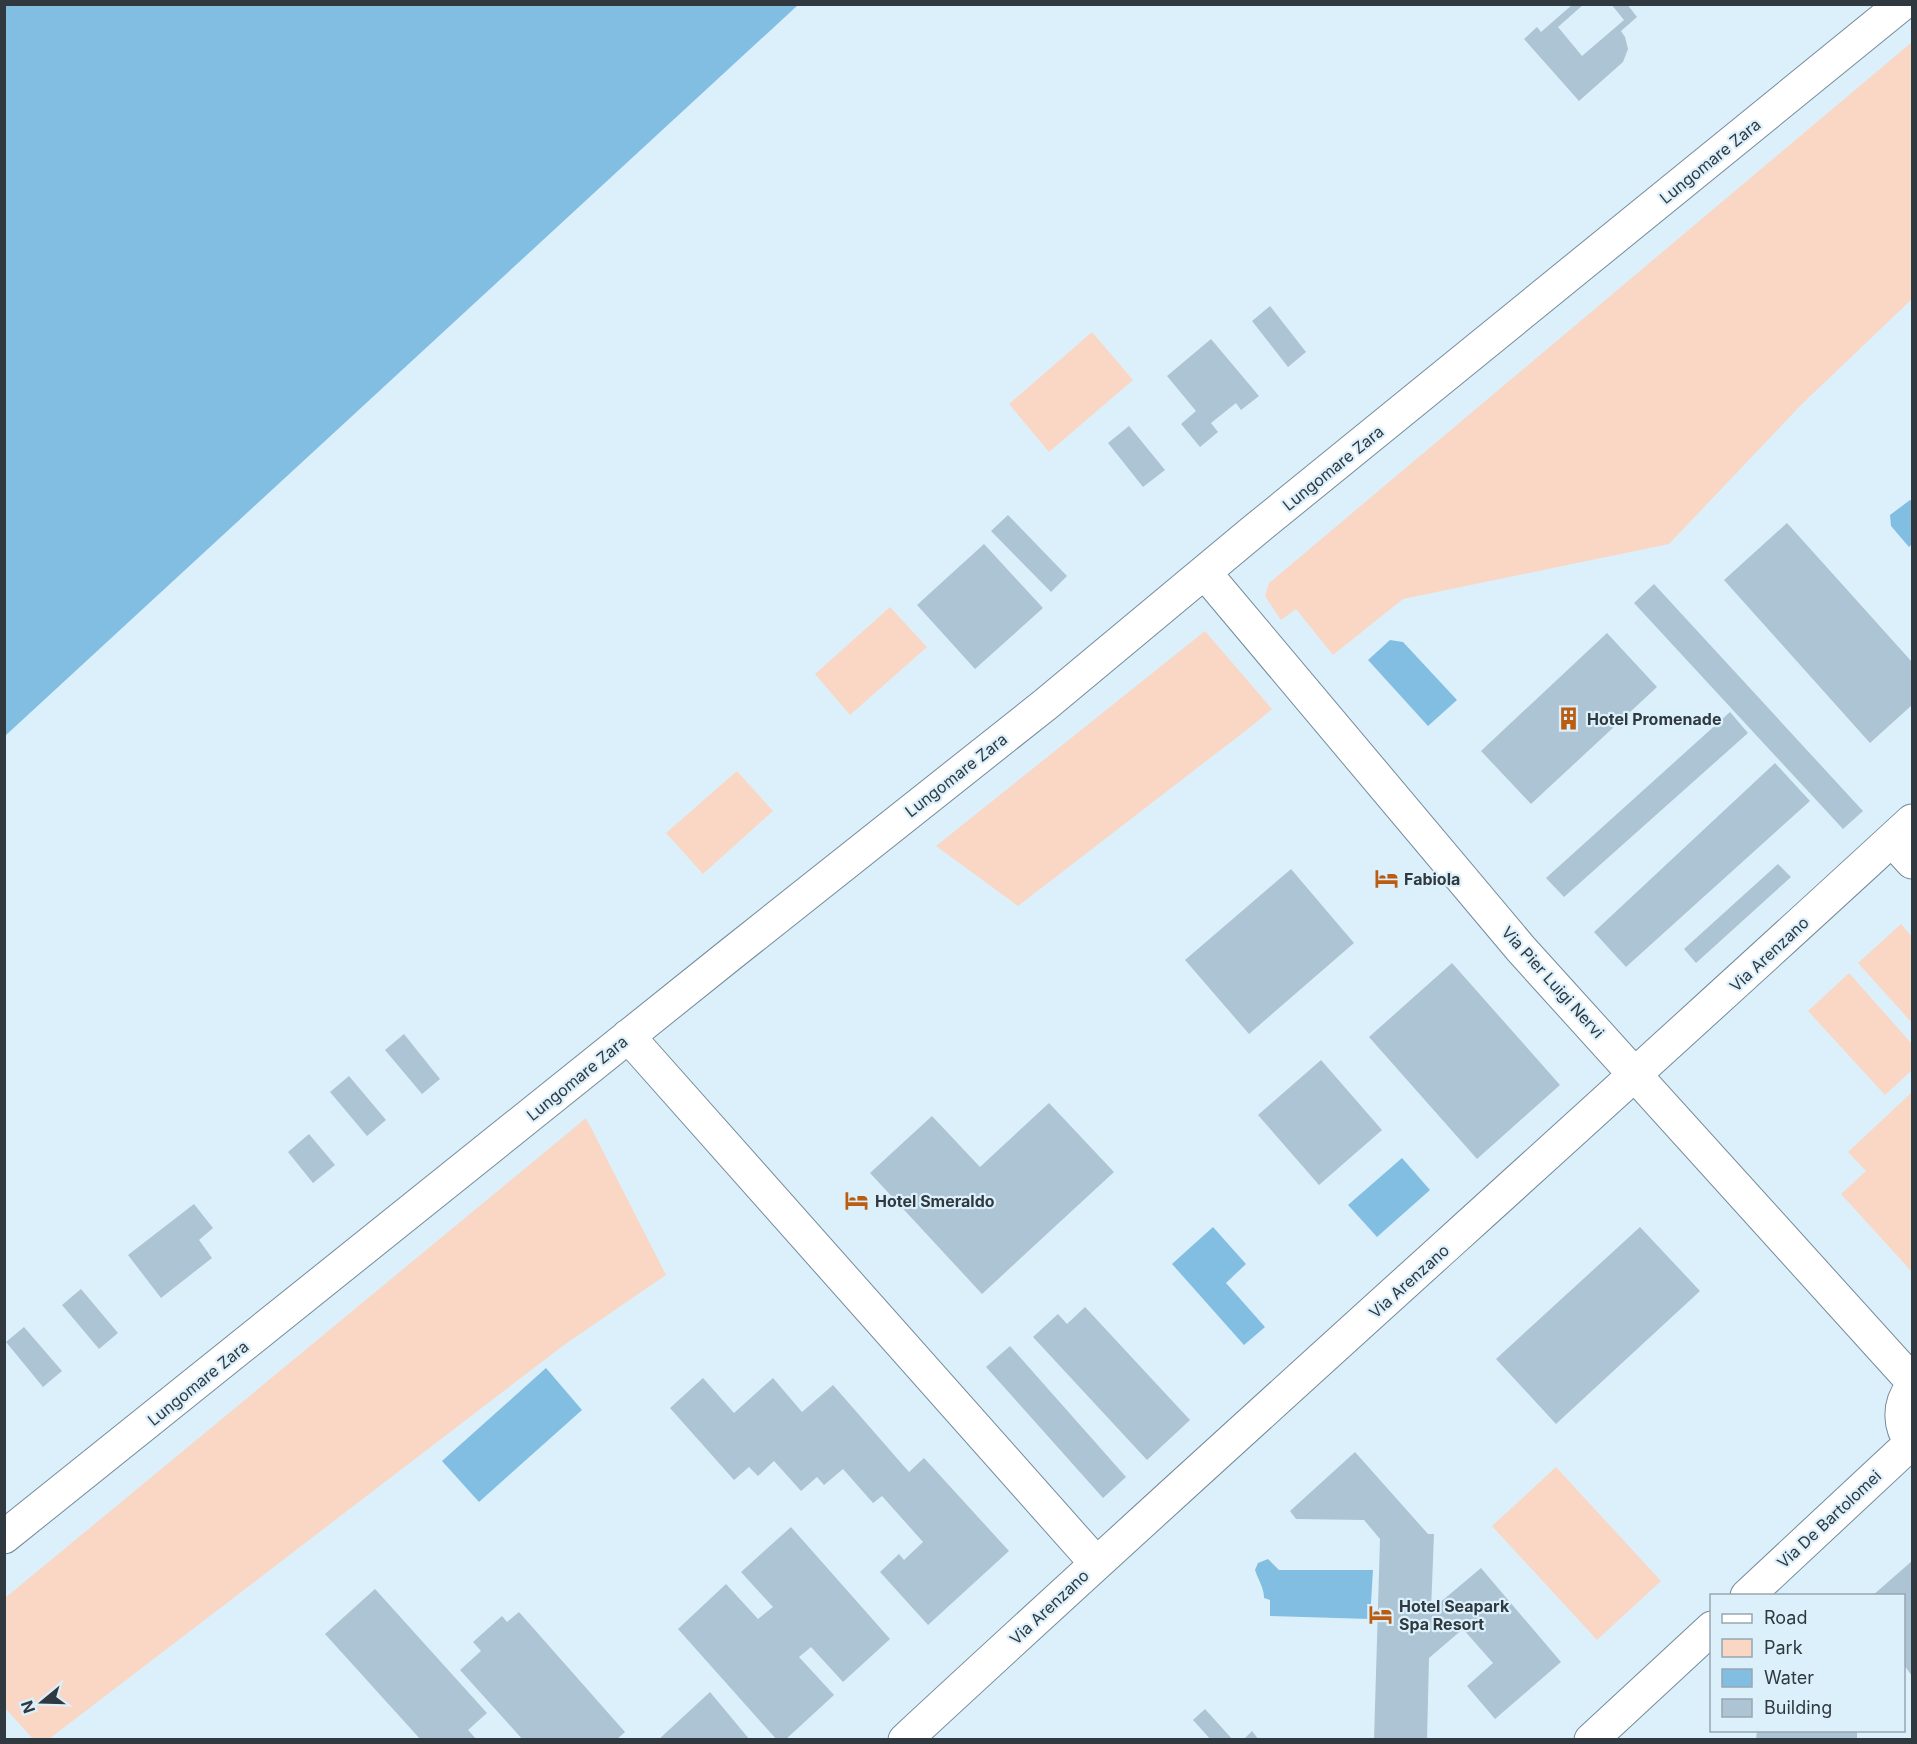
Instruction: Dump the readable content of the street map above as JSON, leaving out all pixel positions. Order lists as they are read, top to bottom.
{
  "streets": {
    "street": [
      "Lungomare Zara",
      "Via Arenzano",
      "Via Pier Luigi Nervi",
      "Via De Bartolomei"
    ]
  },
  "crossings": [
    ["Lungomare Zara", "Via Pier Luigi Nervi"],
    ["Via Arenzano", "Via Pier Luigi Nervi"]
  ],
  "places": {
    "building": ["Hotel Promenade"],
    "hotel": ["Fabiola", "Hotel Smeraldo", "Hotel Seapark Spa Resort"]
  },
  "legend": [
    "Road",
    "Park",
    "Water",
    "Building"
  ],
  "north": "left"
}
